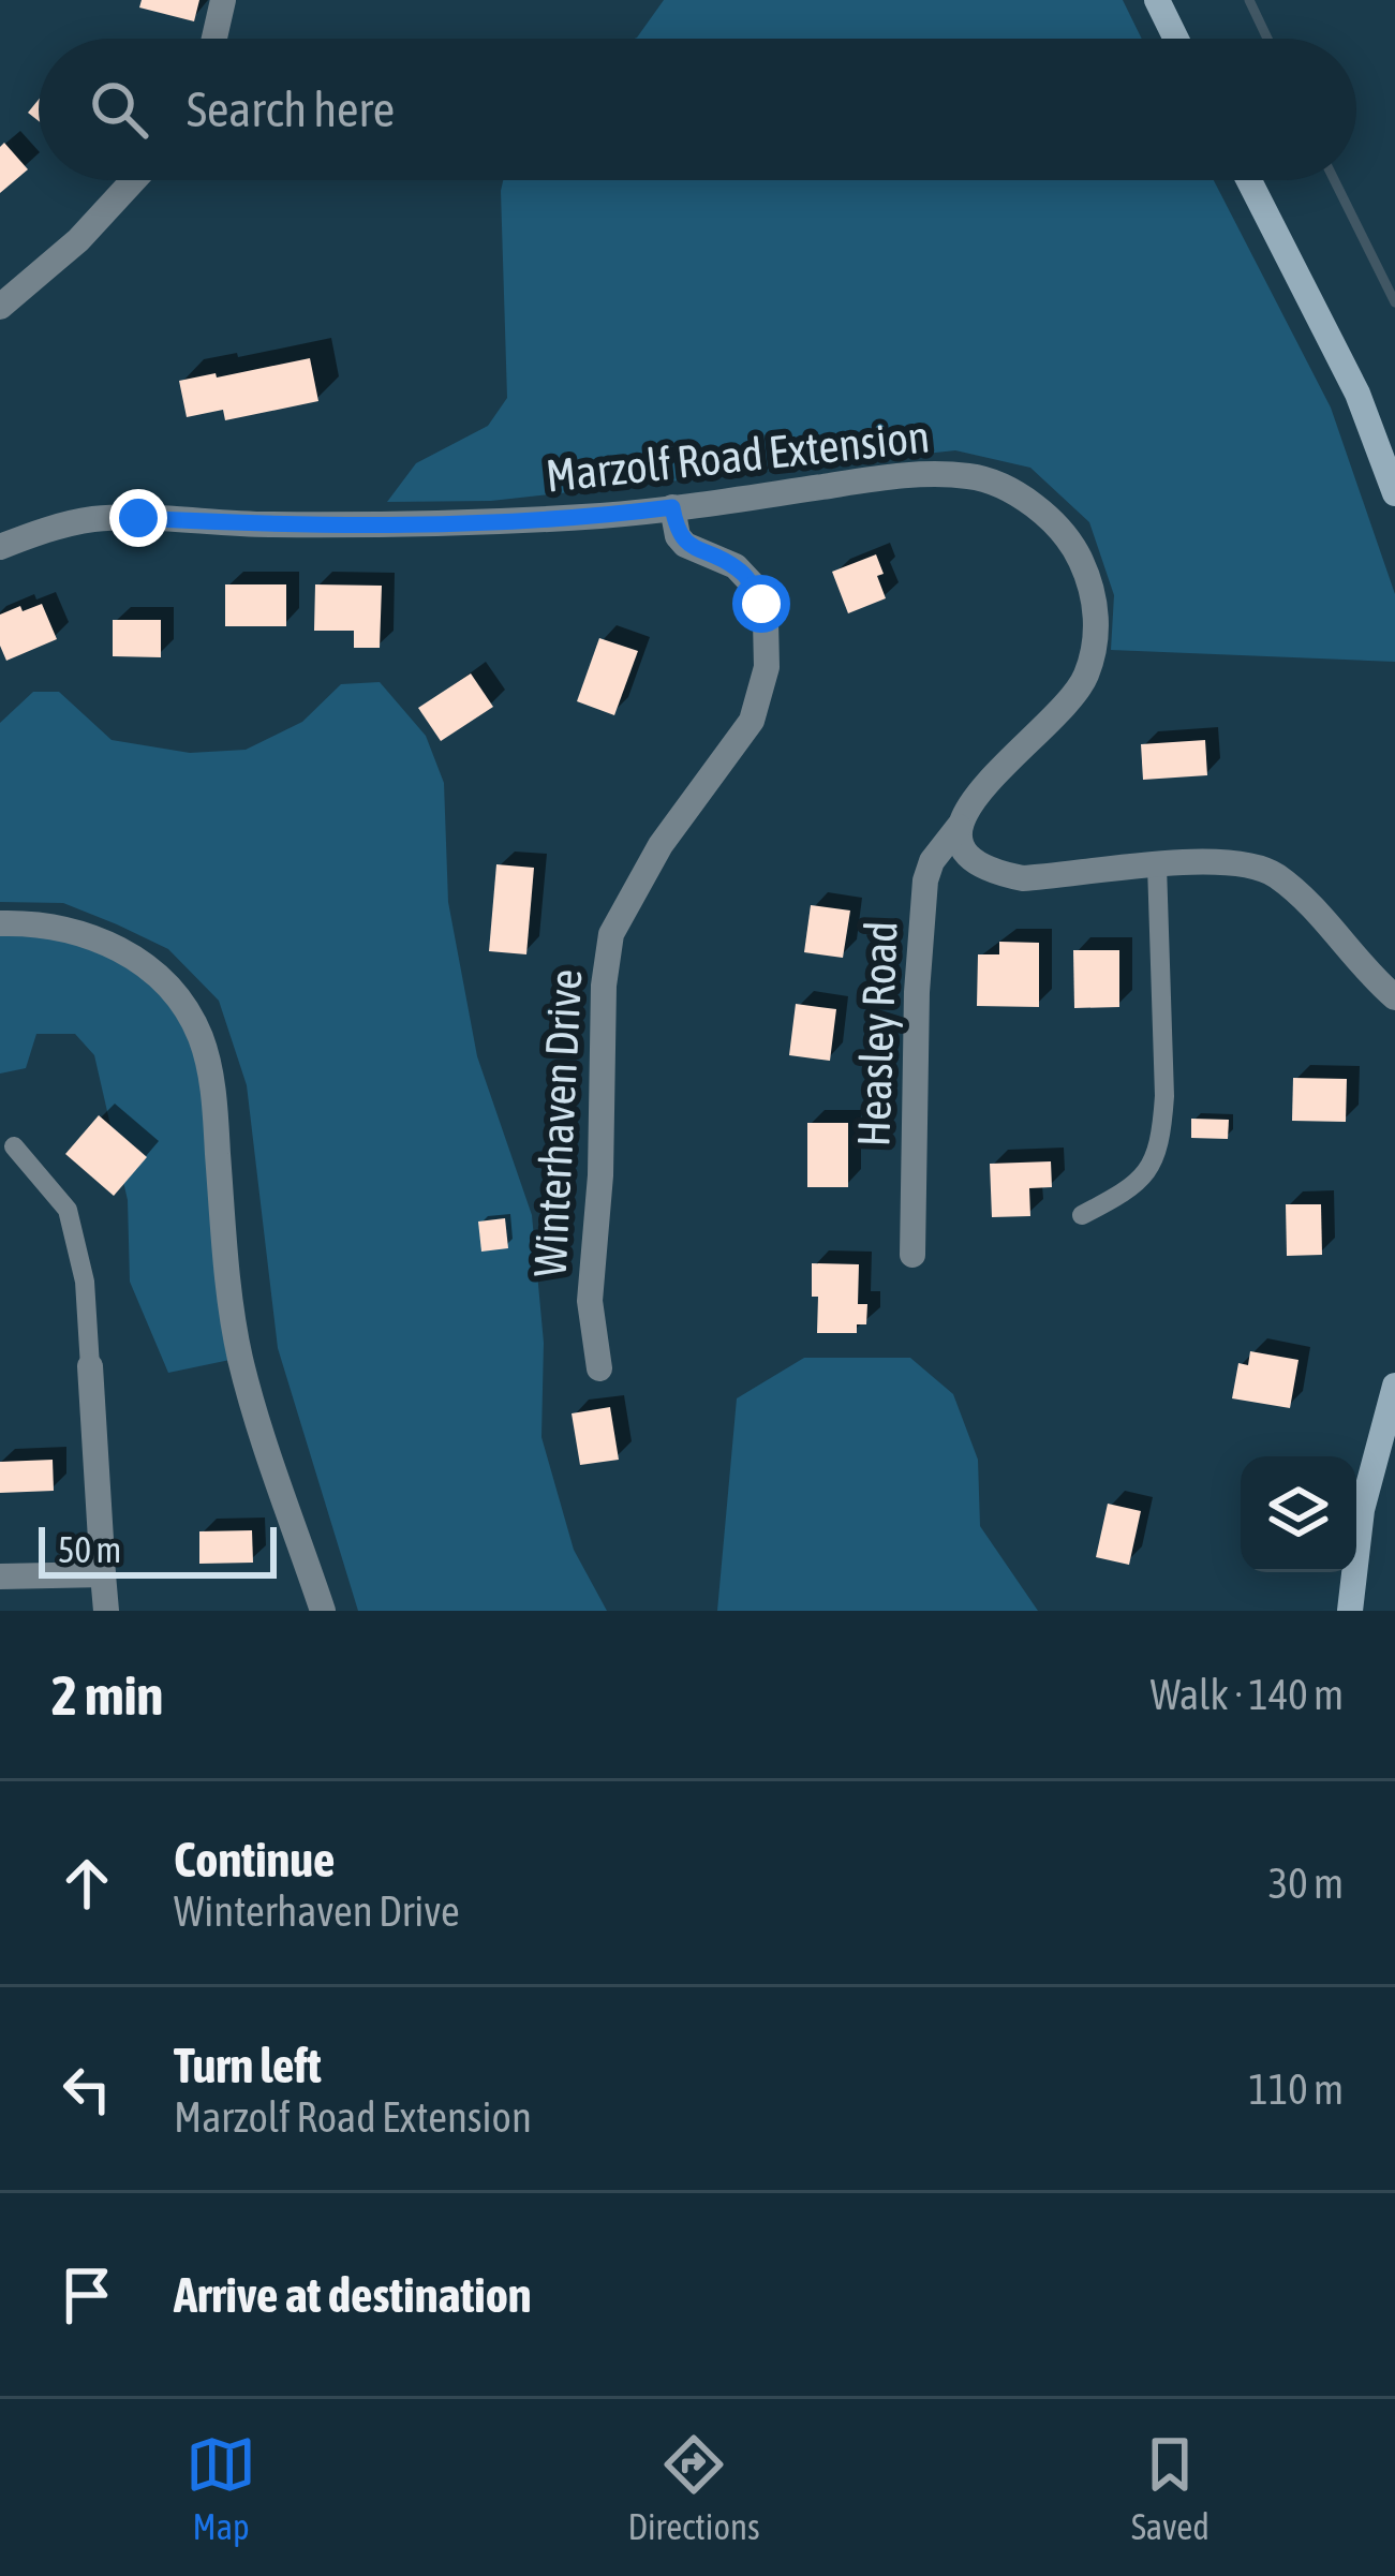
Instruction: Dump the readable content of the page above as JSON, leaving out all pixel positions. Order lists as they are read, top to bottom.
{
  "streets": {
    "street": ["Marzolf Road Extension", "Heasley Road", "Winterhaven Drive"]
  },
  "crossings": [
    ["Marzolf Road Extension", "Heasley Road"],
    ["Marzolf Road Extension", "Winterhaven Drive"]
  ],
  "scale_bar": "50 m",
  "page": {
    "search": "Search here",
    "scale": "50 m",
    "heading": ["2 min", "Walk · 140 m"],
    "list": [
      ["Continue", "Winterhaven Drive", "30 m"],
      ["Turn left", "Marzolf Road Extension", "110 m"],
      "Arrive at destination"
    ],
    "nav": ["Map", "Directions", "Saved"]
  }
}
